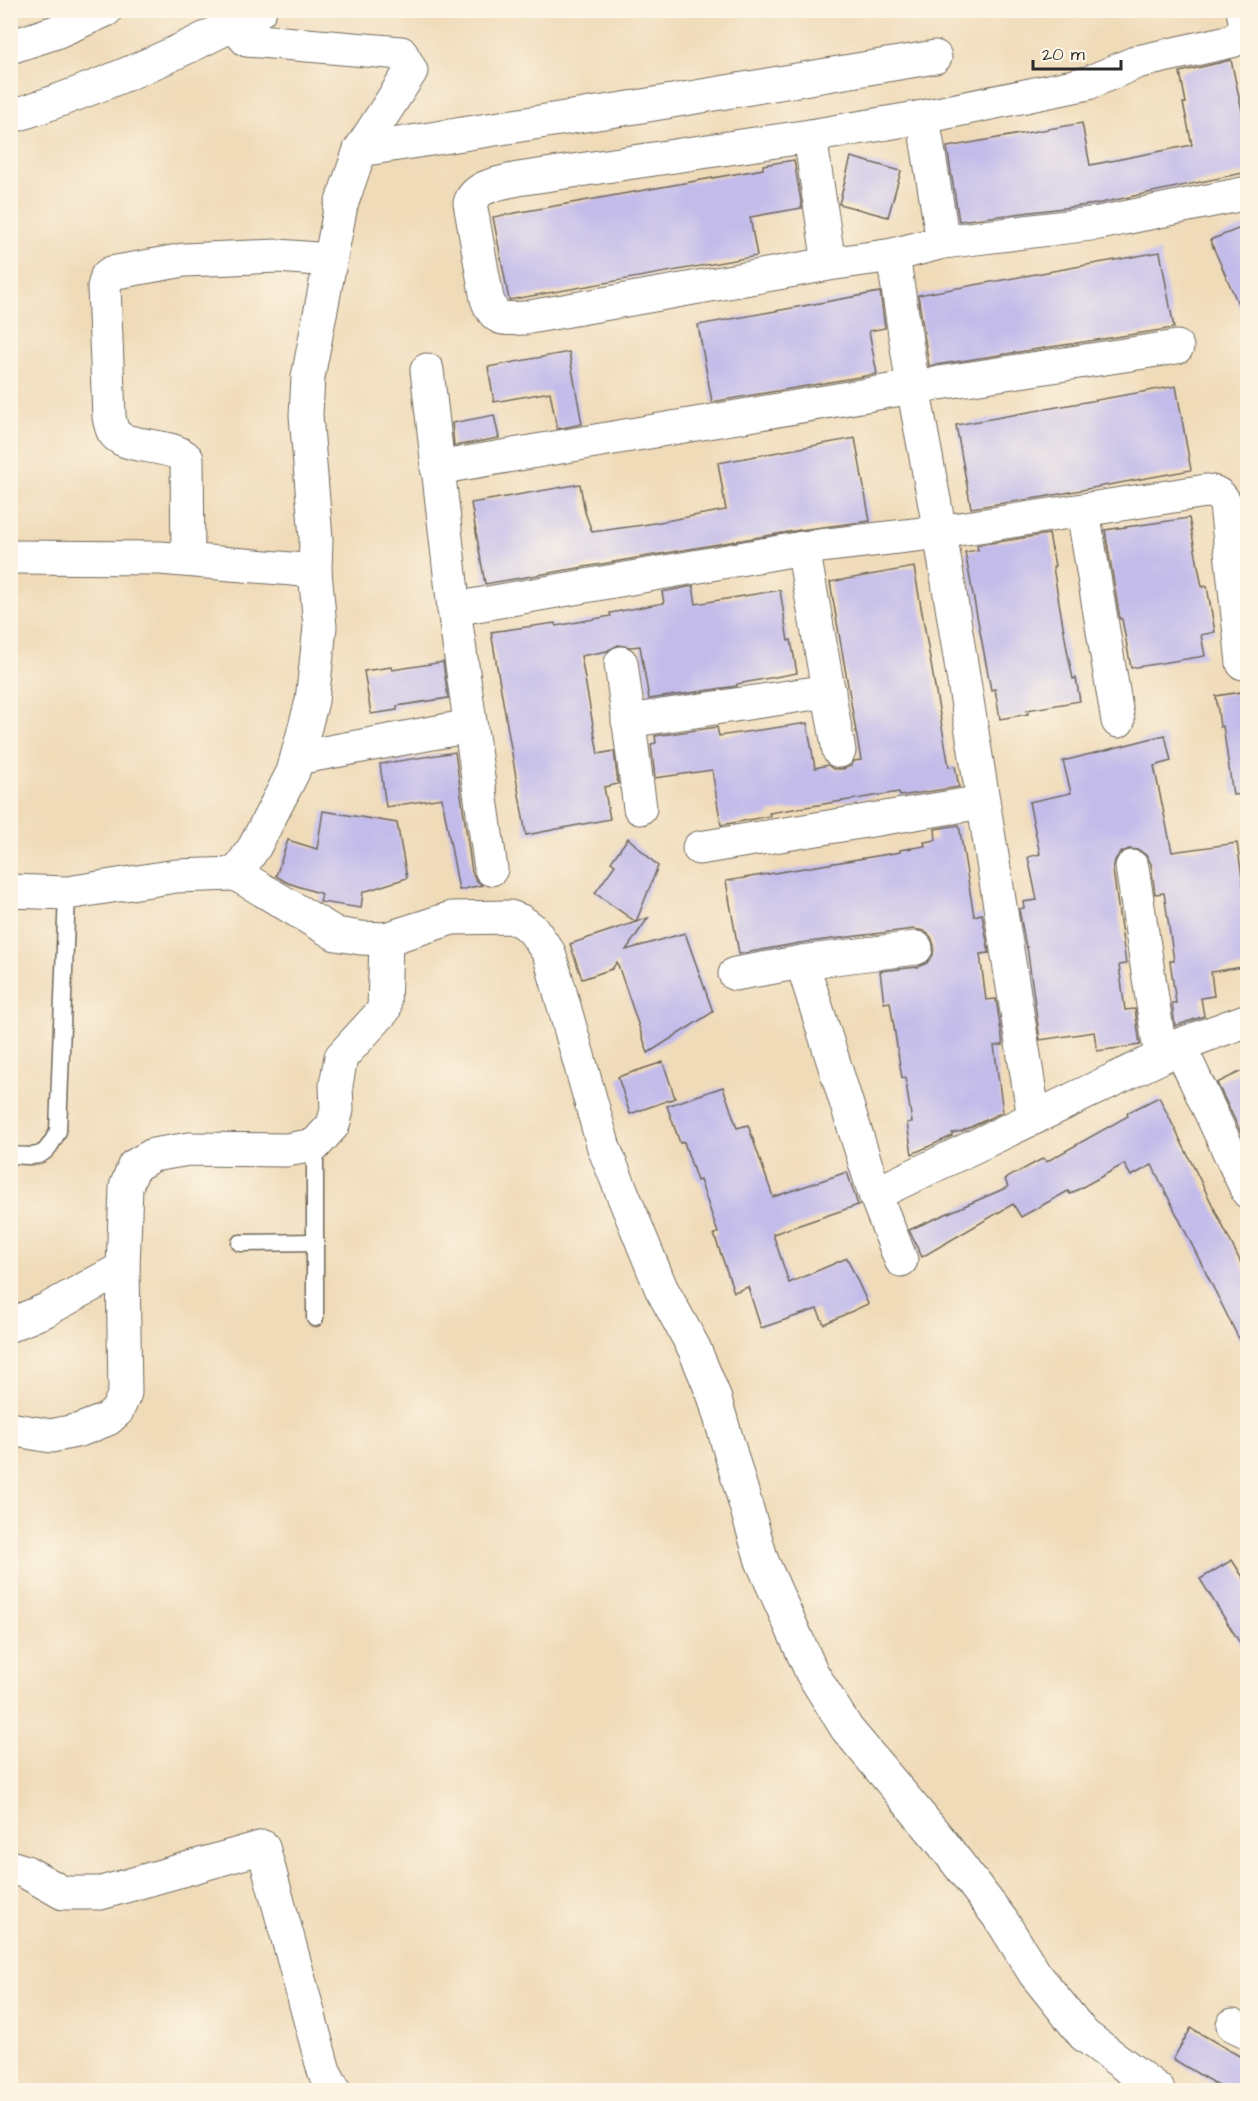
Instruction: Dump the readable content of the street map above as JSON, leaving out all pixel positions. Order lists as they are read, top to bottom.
{
  "scale_bar": "20 m"
}
